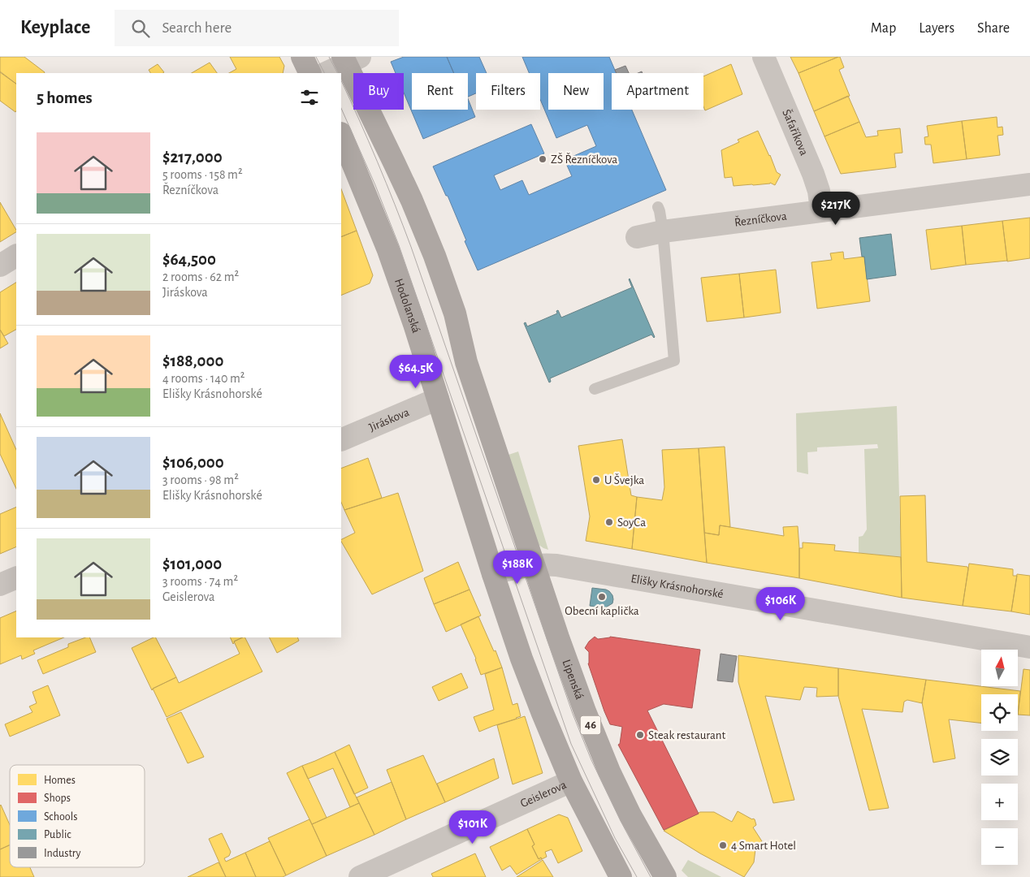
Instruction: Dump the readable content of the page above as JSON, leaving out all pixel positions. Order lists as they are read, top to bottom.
{
  "streets": {
    "main road": ["Hodolanská", "Lipenská", "46"],
    "street": [
      "Šafaříkova",
      "Řezníčkova",
      "Jiráskova",
      "Elišky Krásnohorské",
      "Geislerova"
    ]
  },
  "crossings": [
    ["Šafaříkova", "Řezníčkova"],
    ["Hodolanská", "Jiráskova"],
    ["Hodolanská", "Elišky Krásnohorské"],
    ["Elišky Krásnohorské", "Lipenská"]
  ],
  "places": [
    "ZŠ Řezníčkova",
    "U Švejka",
    "SoyCa",
    "Obecní kaplička",
    "Steak restaurant",
    "4 Smart Hotel"
  ],
  "legend": [
    "Homes",
    "Shops",
    "Schools",
    "Public",
    "Industry"
  ],
  "north": "top",
  "page": {
    "header": "Keyplace",
    "search": "Search here",
    "nav": ["Map", "Layers", "Share"],
    "chip": [
      "Buy",
      "Rent",
      "Filters",
      "New",
      "Apartment"
    ],
    "heading": "5 homes",
    "list": [
      {
        "name": "$217,000",
        "note": "5 rooms · 158 m² · Řezníčkova"
      },
      {
        "name": "$64,500",
        "note": "2 rooms · 62 m² · Jiráskova"
      },
      {
        "name": "$188,000",
        "note": "4 rooms · 140 m² · Elišky Krásnohorské"
      },
      {
        "name": "$106,000",
        "note": "3 rooms · 98 m² · Elišky Krásnohorské"
      },
      {
        "name": "$101,000",
        "note": "3 rooms · 74 m² · Geislerova"
      }
    ],
    "price": [
      "$217K",
      "$64.5K",
      "$188K",
      "$106K",
      "$101K"
    ],
    "map_buttons": ["+", "−"]
  }
}
